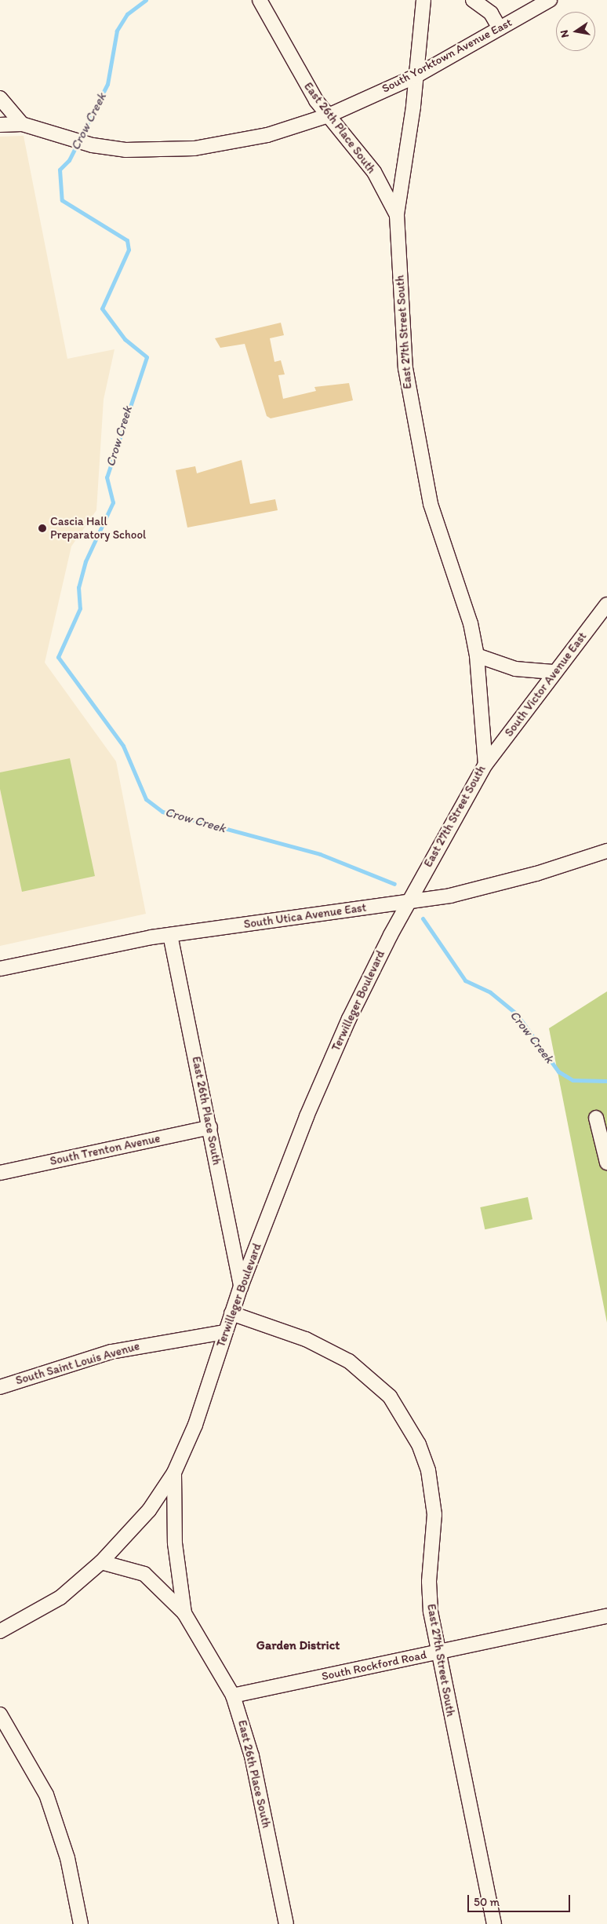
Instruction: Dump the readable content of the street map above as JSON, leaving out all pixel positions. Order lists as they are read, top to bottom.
{
  "streets": {
    "street": [
      "South Yorktown Avenue East",
      "East 26th Place South",
      "East 27th Street South",
      "South Victor Avenue East",
      "South Utica Avenue East",
      "Terwilleger Boulevard",
      "South Trenton Avenue",
      "South Saint Louis Avenue",
      "South Rockford Road"
    ]
  },
  "crossings": [
    ["South Yorktown Avenue East", "East 26th Place South"],
    ["South Yorktown Avenue East", "East 27th Street South"],
    ["East 26th Place South", "East 27th Street South"],
    ["East 26th Place South", "South Utica Avenue East"],
    ["East 26th Place South", "Terwilleger Boulevard"],
    ["East 26th Place South", "South Trenton Avenue"],
    ["East 26th Place South", "South Rockford Road"],
    ["East 27th Street South", "South Victor Avenue East"],
    ["East 27th Street South", "South Utica Avenue East"],
    ["East 27th Street South", "Terwilleger Boulevard"],
    ["East 27th Street South", "South Rockford Road"],
    ["South Utica Avenue East", "Terwilleger Boulevard"],
    ["Terwilleger Boulevard", "South Saint Louis Avenue"]
  ],
  "districts": ["Garden District"],
  "water": ["Crow Creek"],
  "places": ["Cascia Hall Preparatory School"],
  "scale_bar": "50 m",
  "north": "left"
}
